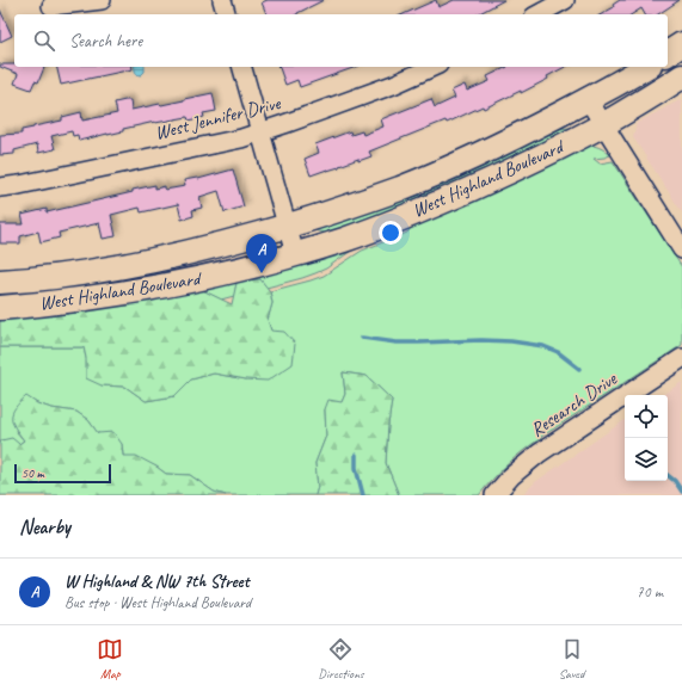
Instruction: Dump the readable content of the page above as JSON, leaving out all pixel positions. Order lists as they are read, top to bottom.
{
  "streets": {
    "main road": ["West Highland Boulevard"],
    "street": ["West Jennifer Drive", "Research Drive"]
  },
  "scale_bar": "50 m",
  "page": {
    "search": "Search here",
    "pins": "A",
    "scale": "50 m",
    "heading": "Nearby",
    "list": [
      {
        "mark": "A",
        "name": "W Highland & NW 7th Street",
        "note": "Bus stop · West Highland Boulevard",
        "value": "70 m"
      }
    ],
    "nav": ["Map", "Directions", "Saved"]
  }
}
